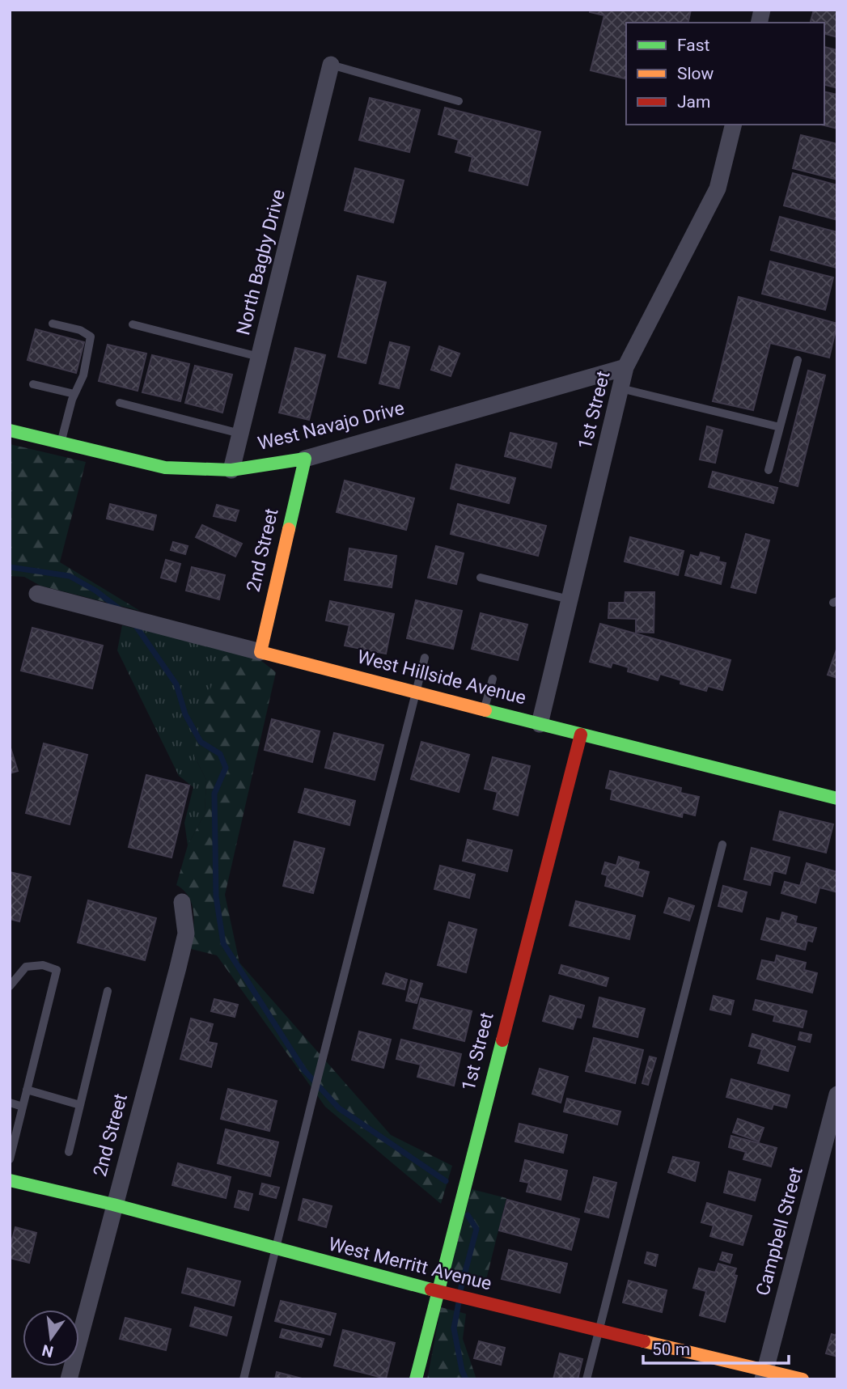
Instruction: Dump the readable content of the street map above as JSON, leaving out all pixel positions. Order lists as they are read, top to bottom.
{
  "streets": {
    "street": [
      "North Bagby Drive",
      "1st Street",
      "West Navajo Drive",
      "2nd Street",
      "West Hillside Avenue",
      "Campbell Street",
      "West Merritt Avenue"
    ]
  },
  "crossings": [
    ["North Bagby Drive", "West Navajo Drive"],
    ["1st Street", "West Navajo Drive"],
    ["1st Street", "West Hillside Avenue"],
    ["1st Street", "West Merritt Avenue"],
    ["West Navajo Drive", "2nd Street"],
    ["2nd Street", "West Hillside Avenue"],
    ["2nd Street", "West Merritt Avenue"],
    ["Campbell Street", "West Merritt Avenue"]
  ],
  "legend": ["Fast", "Slow", "Jam"],
  "scale_bar": "50 m",
  "north": "bottom"
}
